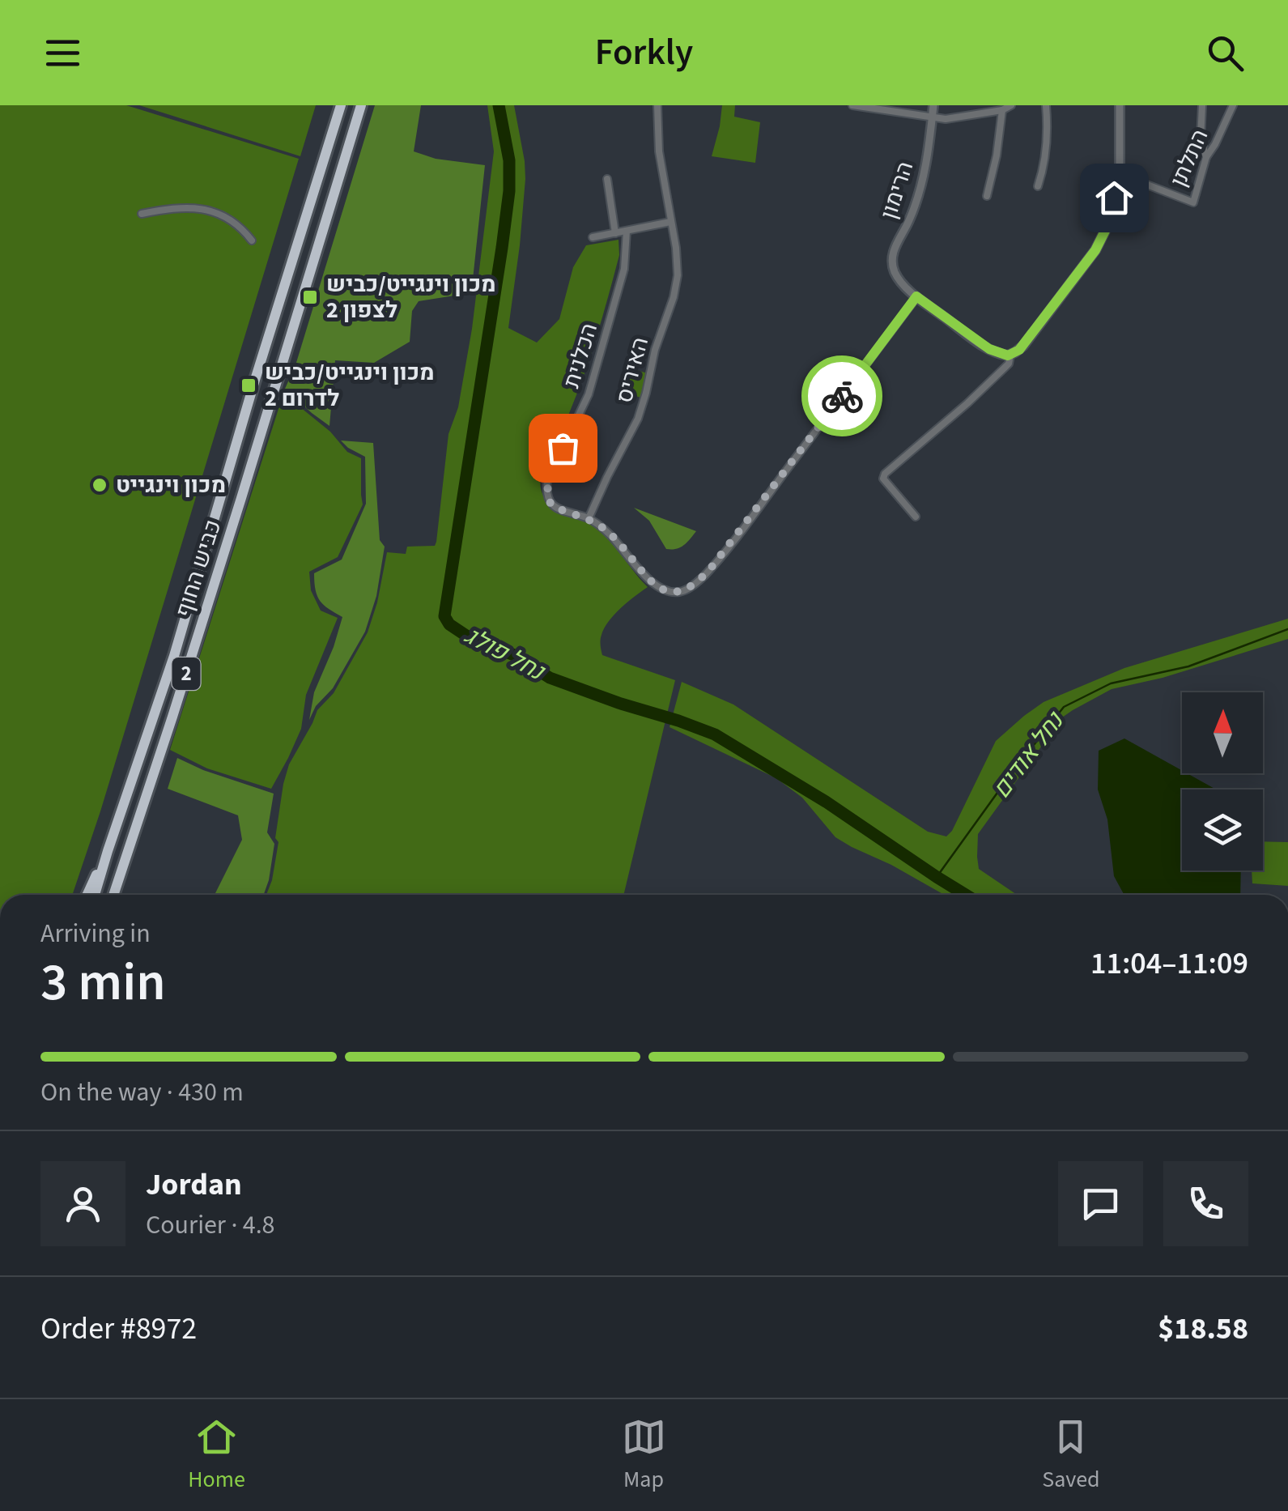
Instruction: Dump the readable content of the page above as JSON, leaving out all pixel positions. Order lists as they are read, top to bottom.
{
  "streets": {
    "highway": ["כביש החוף", "2"],
    "street": [
      "התלתן",
      "הרימון",
      "הכלנית",
      "האיריס"
    ]
  },
  "crossings": [
    ["הרימון", "הכלנית"],
    ["הכלנית", "האיריס"]
  ],
  "water": ["נחל פולג", "נחל אודים"],
  "places": {
    "transit": ["מכון וינגייט/כביש 2 לצפון", "מכון וינגייט/כביש 2 לדרום"],
    "other": ["מכון וינגייט"]
  },
  "north": "top",
  "page": {
    "header": "Forkly",
    "heading": ["3 min", "Arriving in", "11:04–11:09"],
    "panel": [
      "Jordan",
      "Courier · 4.8",
      "Order #8972",
      "$18.58"
    ],
    "bar": "On the way · 430 m",
    "tabs": ["Home", "Map", "Saved"]
  }
}
